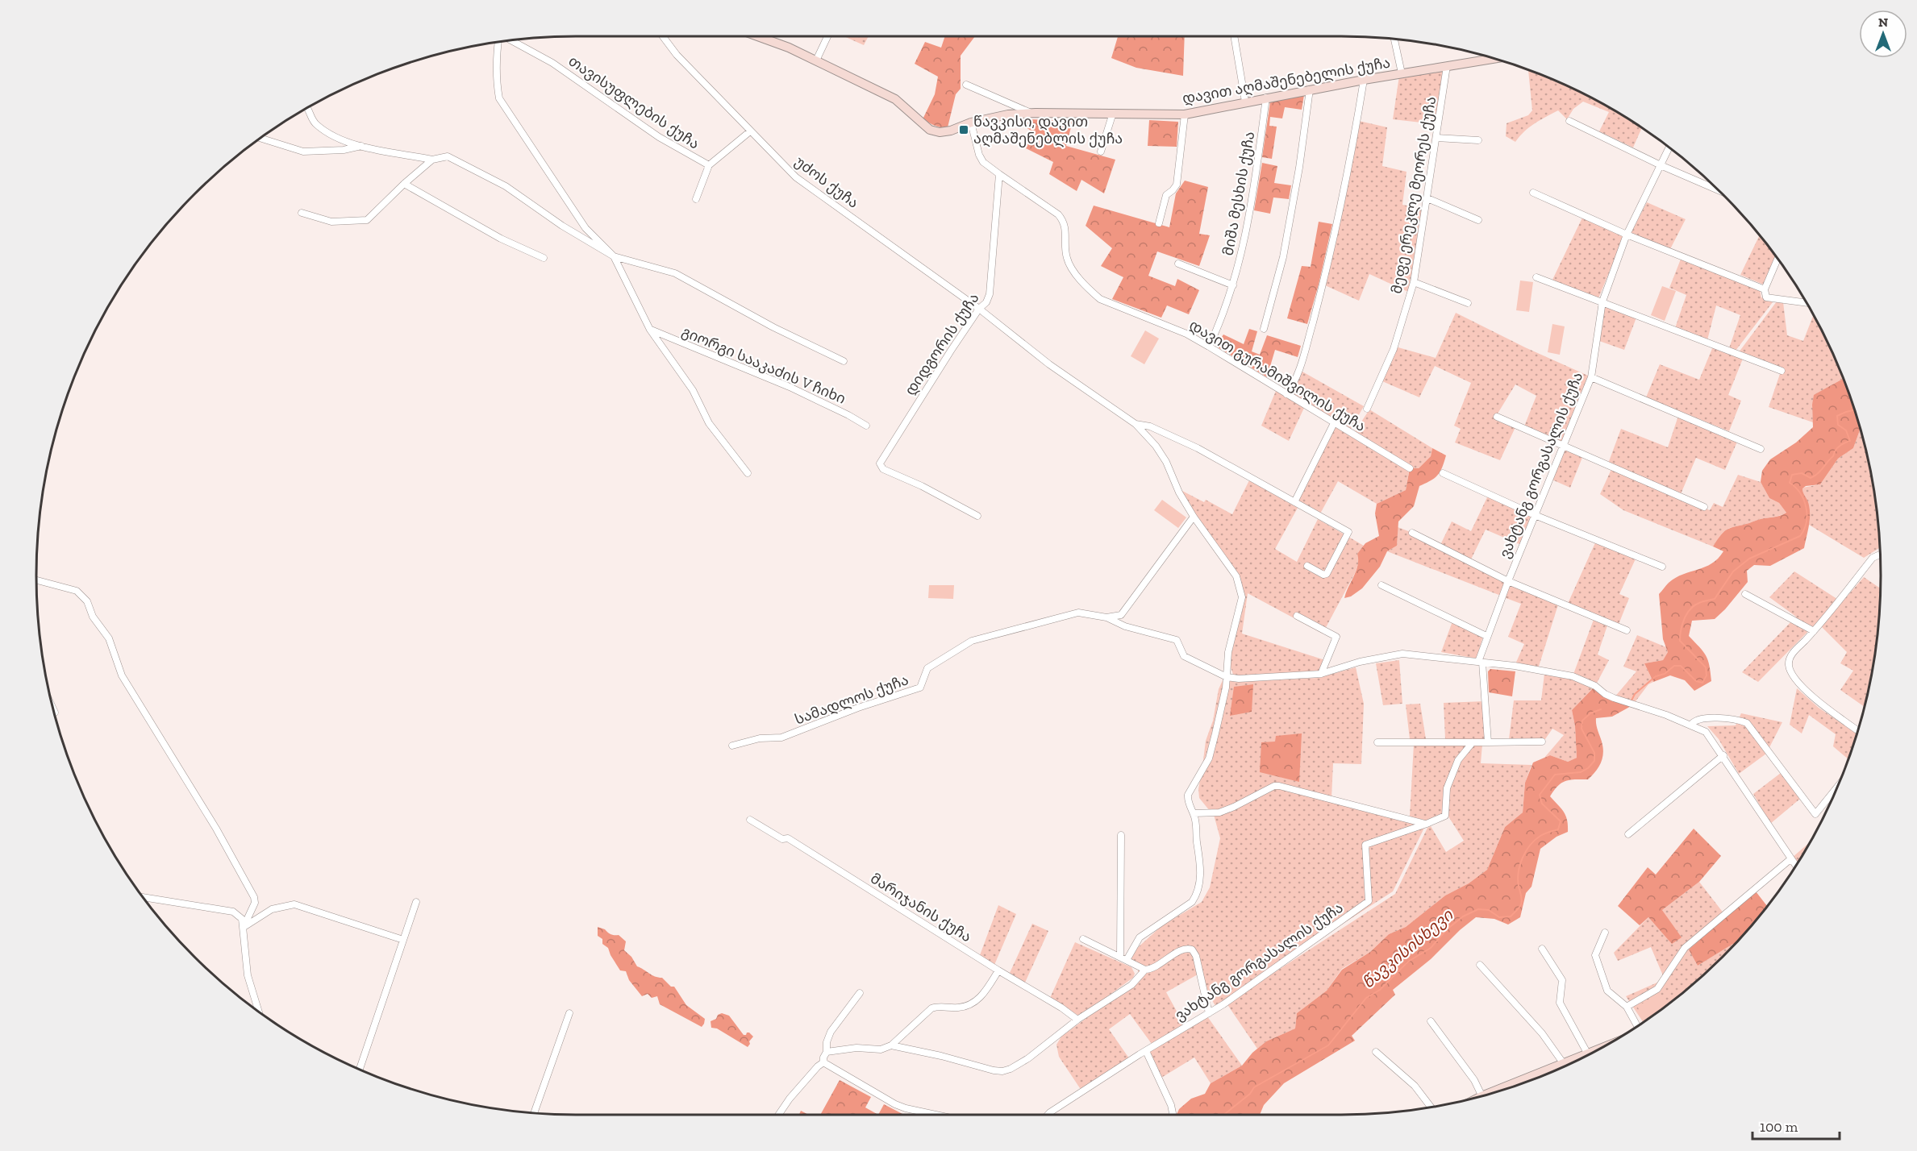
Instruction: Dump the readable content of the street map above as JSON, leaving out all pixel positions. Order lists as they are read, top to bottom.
{
  "streets": {
    "street": [
      "დავით აღმაშენებელის ქუჩა",
      "თავისუფლების ქუჩა",
      "უძოს ქუჩა",
      "მიშა მესხის ქუჩა",
      "მეფე ერეკლე მეორეს ქუჩა",
      "დიდგორის ქუჩა",
      "გიორგი სააკაძის V ჩიხი",
      "დავით გურამიშვილის ქუჩა",
      "ვახტანგ გორგასალის ქუჩა",
      "სამადლოს ქუჩა",
      "მარიჯანის ქუჩა"
    ]
  },
  "crossings": [
    ["დავით აღმაშენებელის ქუჩა", "მიშა მესხის ქუჩა"],
    ["დავით აღმაშენებელის ქუჩა", "მეფე ერეკლე მეორეს ქუჩა"],
    ["თავისუფლების ქუჩა", "უძოს ქუჩა"],
    ["უძოს ქუჩა", "დიდგორის ქუჩა"],
    ["მიშა მესხის ქუჩა", "დავით გურამიშვილის ქუჩა"],
    ["დიდგორის ქუჩა", "დავით გურამიშვილის ქუჩა"]
  ],
  "water": ["წავკისისხევი"],
  "places": {
    "transit": ["წავკისი, დავით აღმაშენებლის ქუჩა"]
  },
  "scale_bar": "100 m",
  "north": "top"
}
